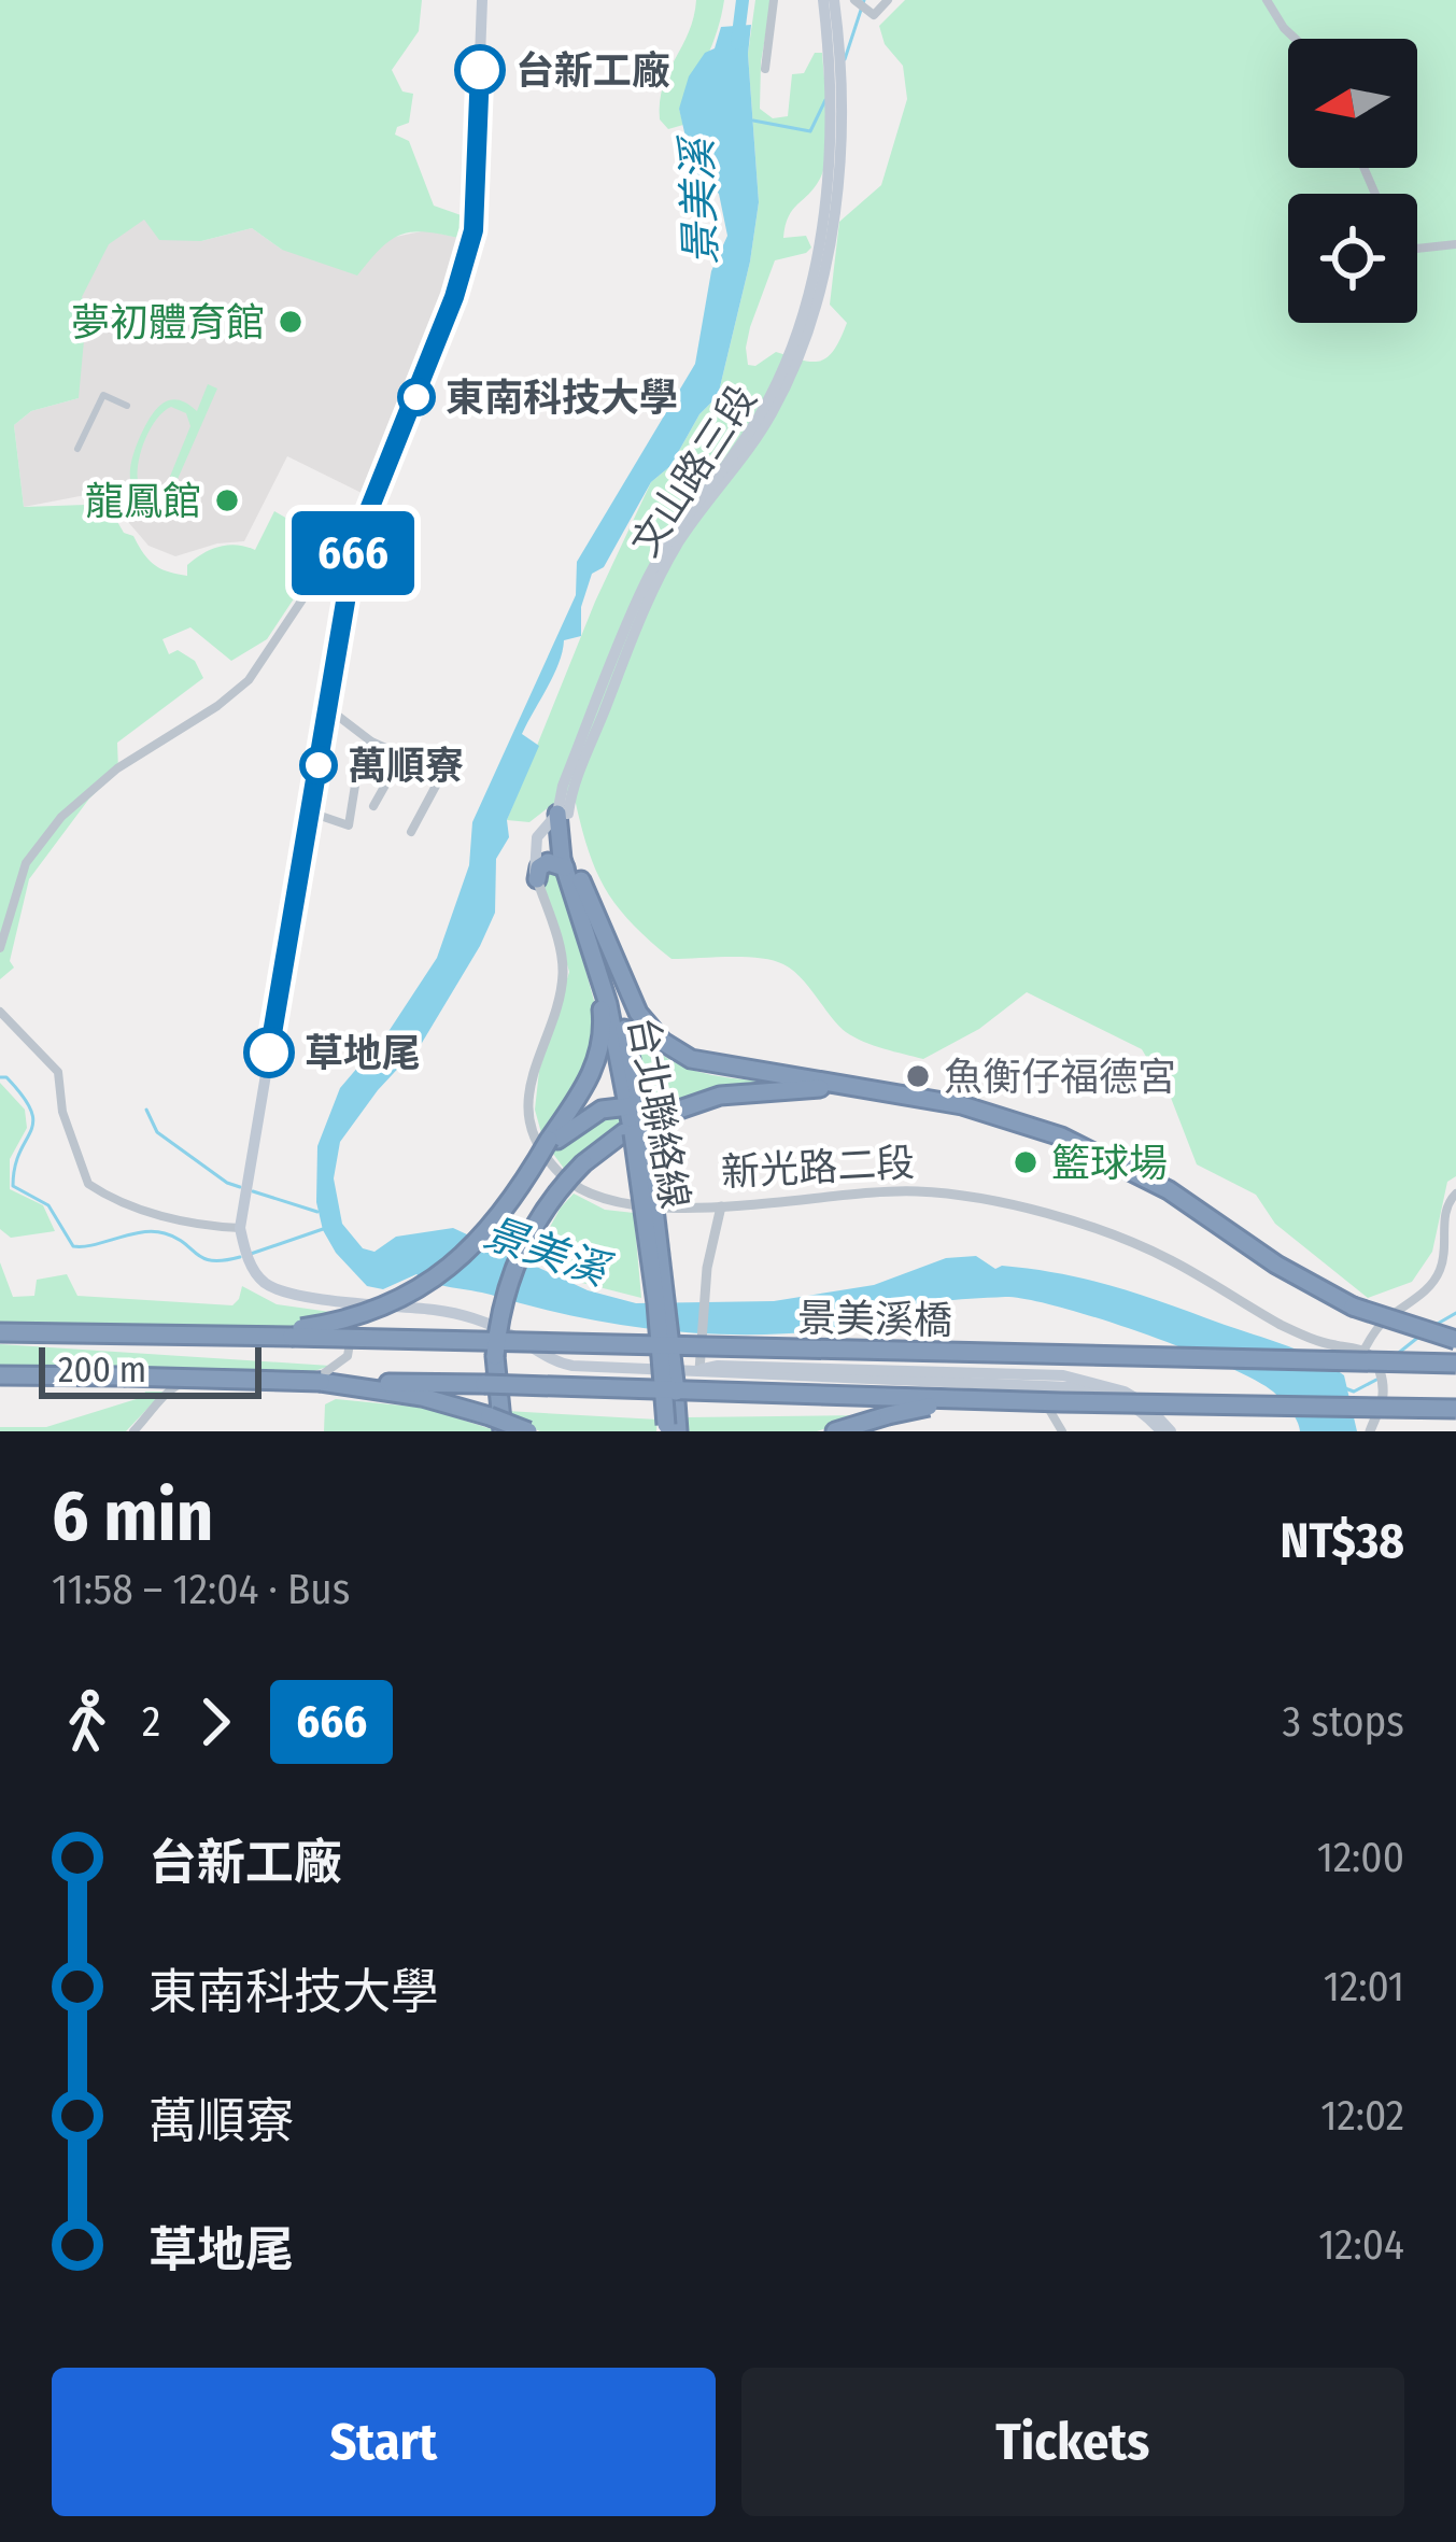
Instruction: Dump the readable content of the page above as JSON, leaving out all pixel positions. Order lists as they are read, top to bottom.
{
  "streets": {
    "highway": ["台北聯絡線", "景美溪橋"],
    "main road": ["文山路三段"],
    "street": ["新光路二段"]
  },
  "crossings": [
    ["文山路三段", "台北聯絡線"]
  ],
  "water": ["景美溪"],
  "places": [
    "台新工廠",
    "夢初體育館",
    "東南科技大學",
    "龍鳳館",
    "萬順寮",
    "草地尾",
    "魚衡仔福德宮",
    "籃球場"
  ],
  "lines": ["bus line 666"],
  "scale_bar": "200 m",
  "north": "left",
  "page": {
    "on_map": "666",
    "scale": "200 m",
    "heading": ["6 min", "11:58 – 12:04 · Bus", "NT$38"],
    "legs": ["2", "666", "3 stops"],
    "list": [
      {
        "name": "台新工廠",
        "value": "12:00"
      },
      {
        "name": "東南科技大學",
        "value": "12:01"
      },
      {
        "name": "萬順寮",
        "value": "12:02"
      },
      {
        "name": "草地尾",
        "value": "12:04"
      }
    ],
    "buttons": ["Start", "Tickets"]
  }
}
